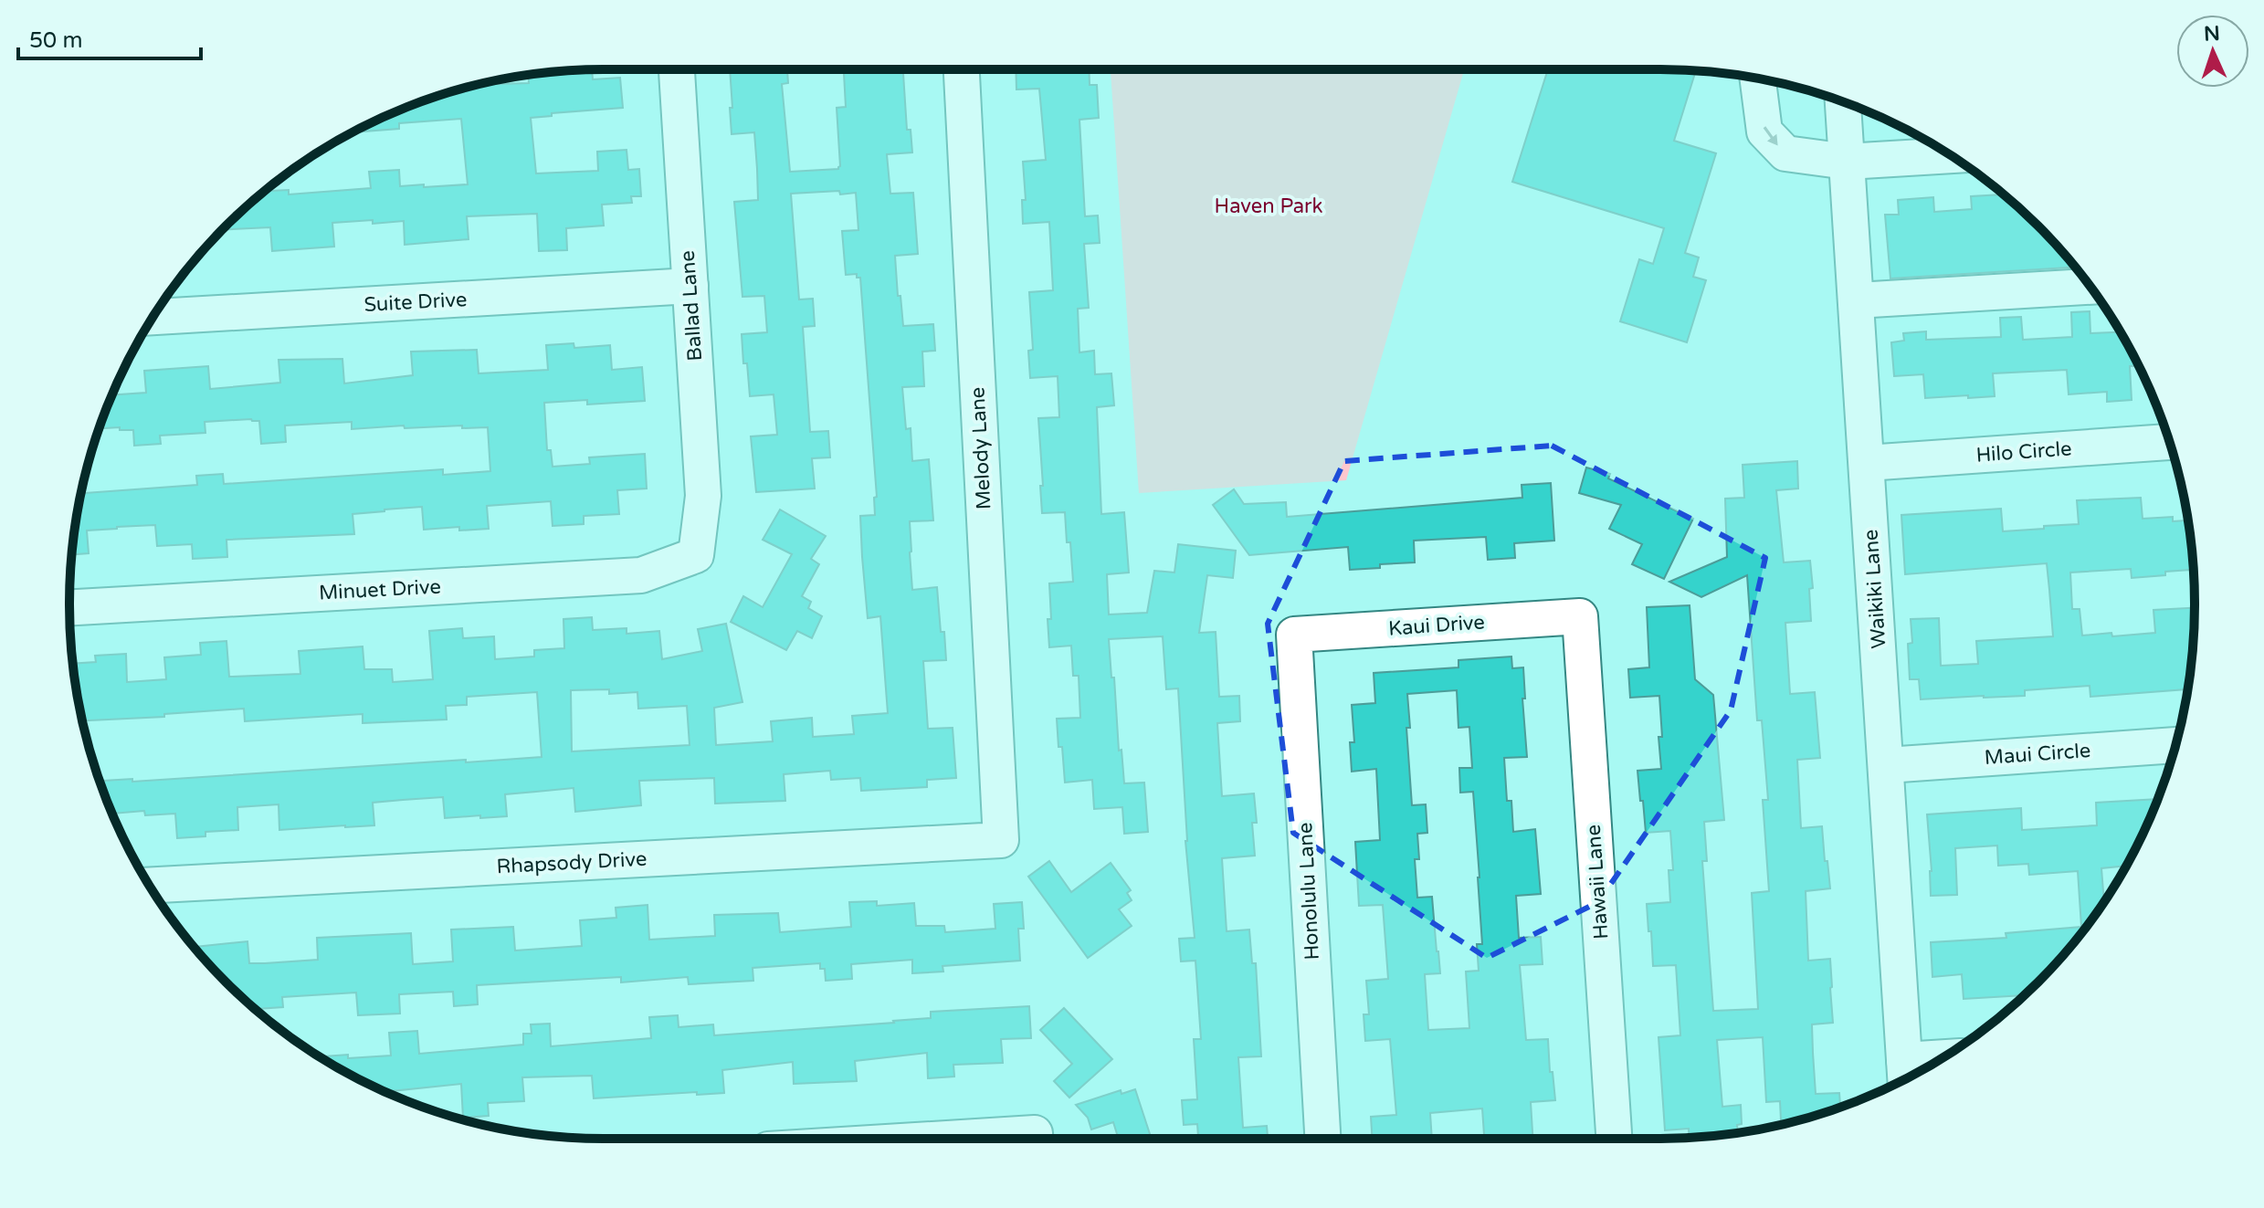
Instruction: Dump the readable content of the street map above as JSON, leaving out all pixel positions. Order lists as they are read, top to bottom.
{
  "streets": {
    "street": [
      "Suite Drive",
      "Ballad Lane",
      "Melody Lane",
      "Hilo Circle",
      "Waikiki Lane",
      "Minuet Drive",
      "Kaui Drive",
      "Maui Circle",
      "Rhapsody Drive",
      "Hawaii Lane",
      "Honolulu Lane"
    ]
  },
  "crossings": [
    ["Suite Drive", "Ballad Lane"],
    ["Ballad Lane", "Minuet Drive"],
    ["Melody Lane", "Rhapsody Drive"],
    ["Hilo Circle", "Waikiki Lane"],
    ["Waikiki Lane", "Maui Circle"],
    ["Kaui Drive", "Hawaii Lane"],
    ["Kaui Drive", "Honolulu Lane"]
  ],
  "parks": ["Haven Park"],
  "scale_bar": "50 m",
  "north": "top"
}
